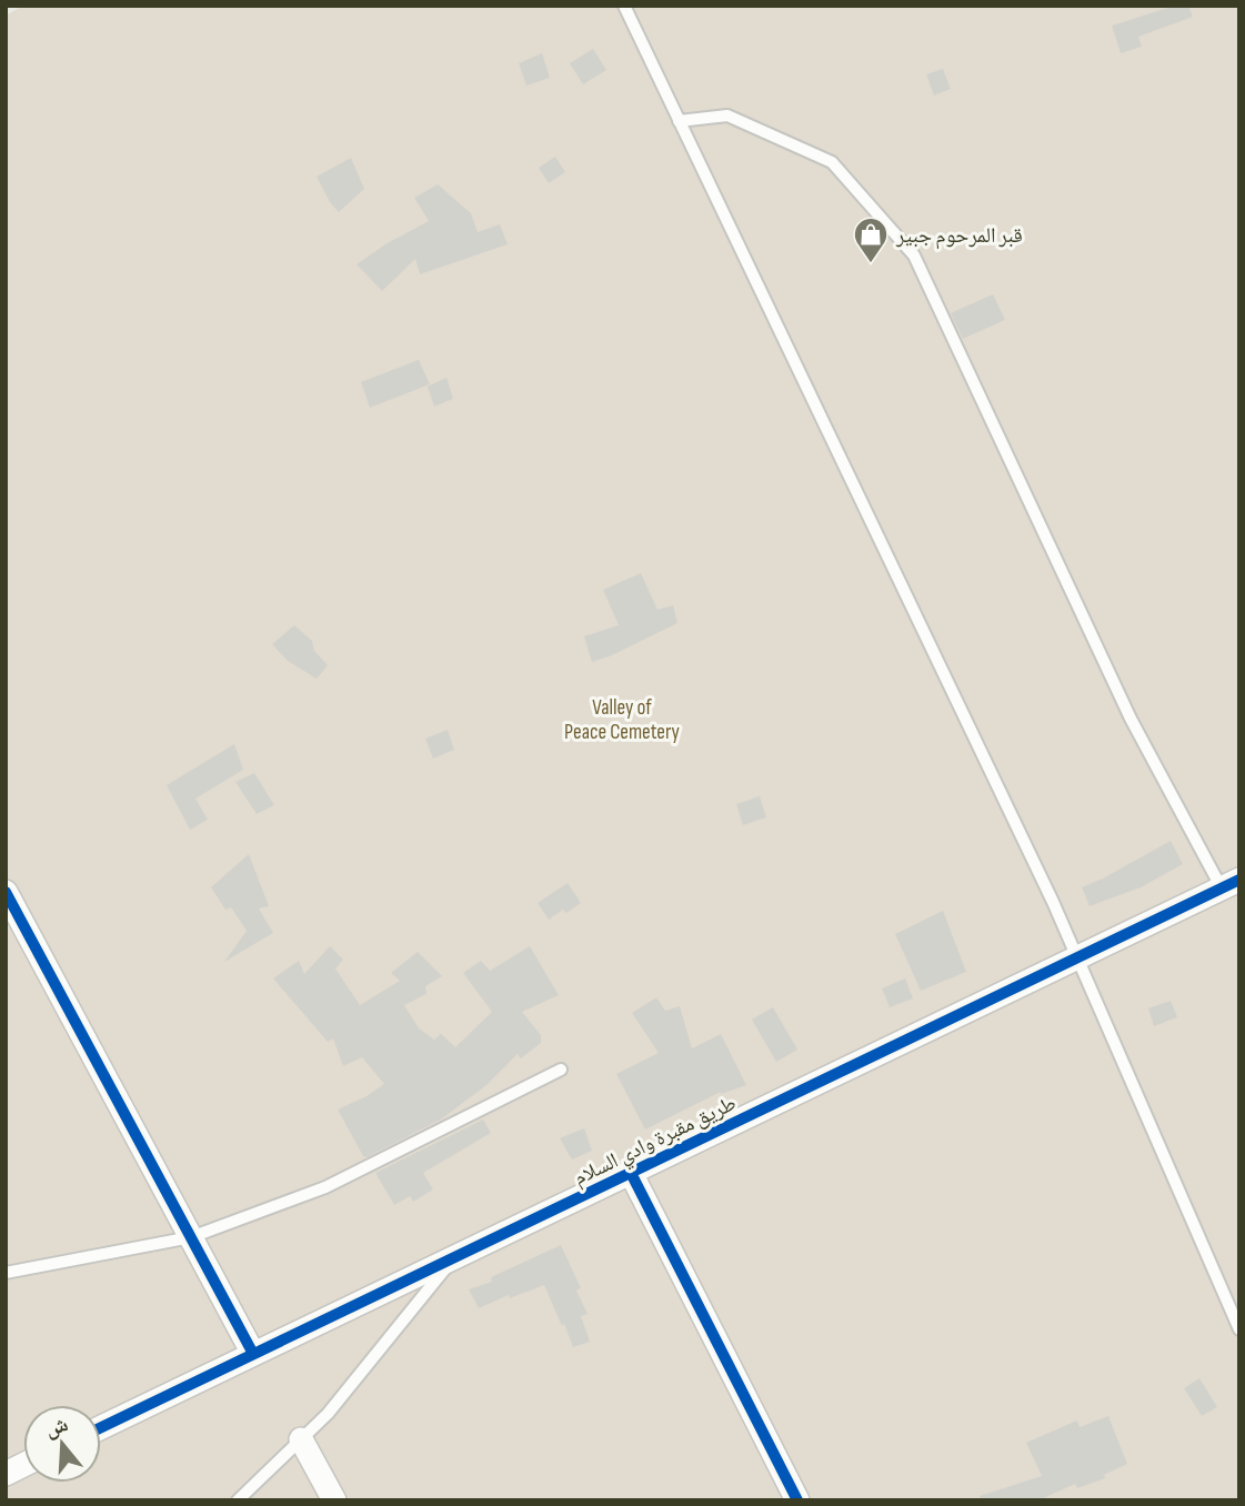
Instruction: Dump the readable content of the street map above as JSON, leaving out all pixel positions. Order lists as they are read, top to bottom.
{
  "streets": {
    "street": ["طريق مقبرة وادي السلام"]
  },
  "parks": ["Valley of Peace Cemetery"],
  "places": {
    "shop": ["قبر المرحوم جبير"]
  },
  "north": "top"
}
